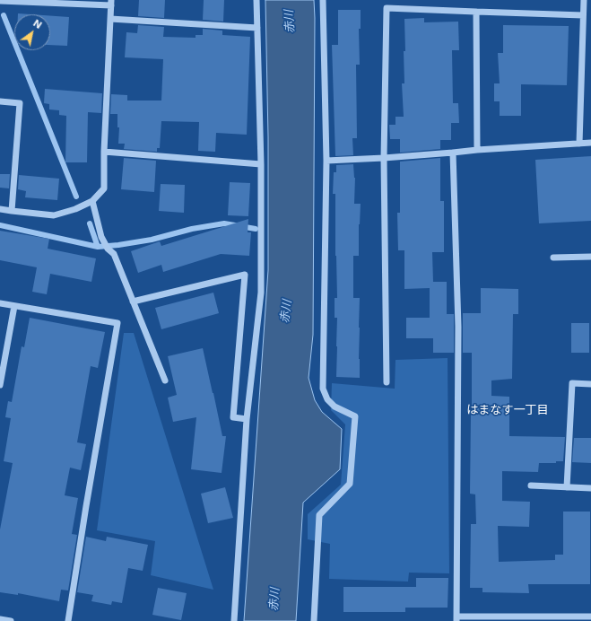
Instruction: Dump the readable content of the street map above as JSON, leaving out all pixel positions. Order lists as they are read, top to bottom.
{
  "districts": ["はまなす一丁目"],
  "water": ["赤川"],
  "north": "top right"
}
